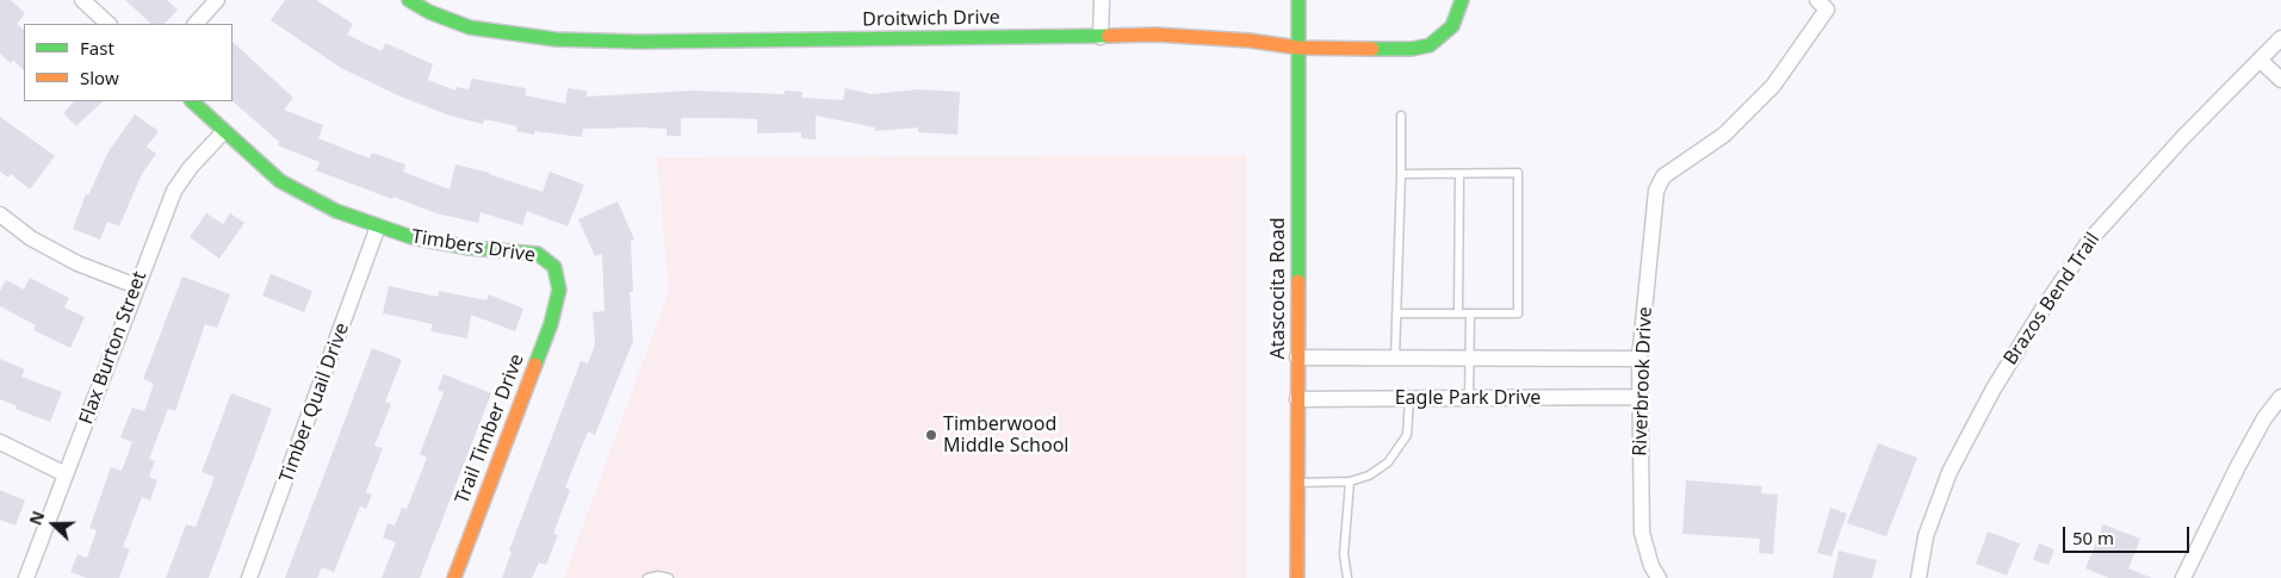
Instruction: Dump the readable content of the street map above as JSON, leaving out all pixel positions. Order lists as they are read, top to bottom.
{
  "streets": {
    "street": [
      "Droitwich Drive",
      "Timbers Drive",
      "Atascocita Road",
      "Brazos Bend Trail",
      "Flax Burton Street",
      "Riverbrook Drive",
      "Eagle Park Drive",
      "Timber Quail Drive",
      "Trail Timber Drive"
    ]
  },
  "crossings": [
    ["Droitwich Drive", "Atascocita Road"],
    ["Timbers Drive", "Flax Burton Street"],
    ["Timbers Drive", "Timber Quail Drive"],
    ["Timbers Drive", "Trail Timber Drive"],
    ["Atascocita Road", "Eagle Park Drive"],
    ["Riverbrook Drive", "Eagle Park Drive"]
  ],
  "places": ["Timberwood Middle School"],
  "legend": ["Fast", "Slow"],
  "scale_bar": "50 m",
  "north": "left"
}
